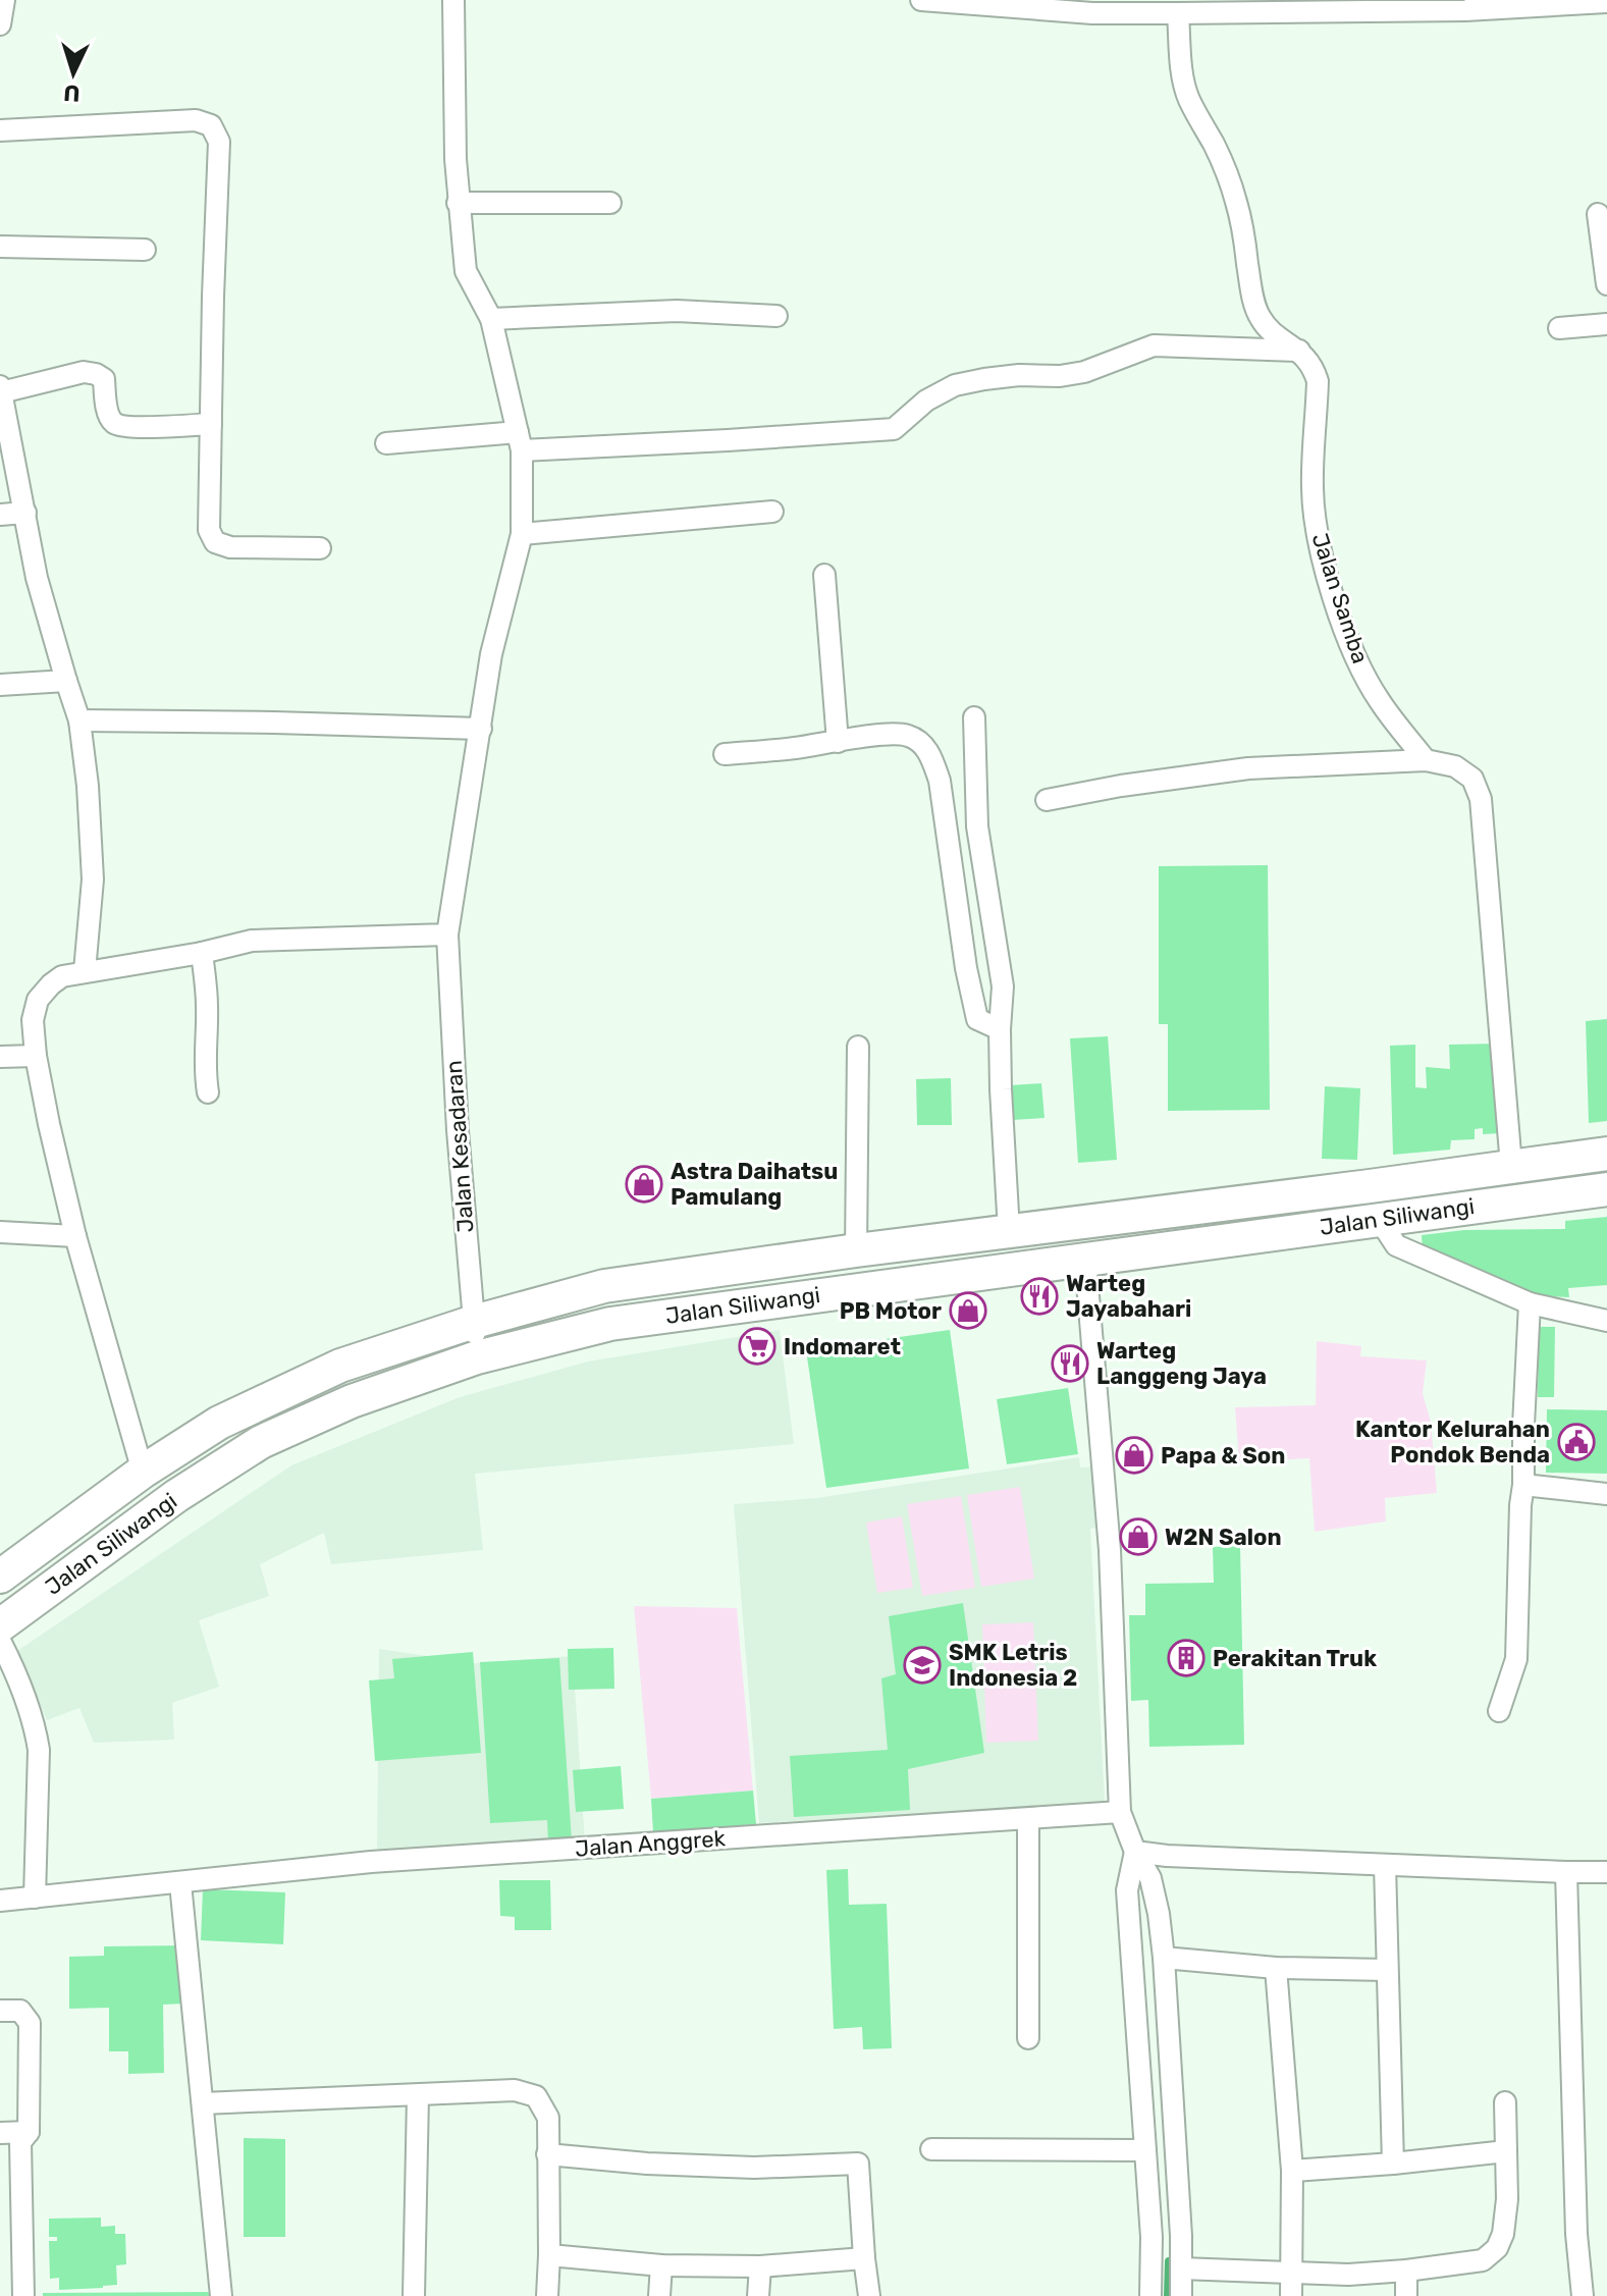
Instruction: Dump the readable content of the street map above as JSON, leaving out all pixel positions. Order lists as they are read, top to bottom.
{
  "streets": {
    "main road": ["Jalan Siliwangi"],
    "street": ["Jalan Samba", "Jalan Kesadaran", "Jalan Anggrek"]
  },
  "crossings": [
    ["Jalan Kesadaran", "Jalan Siliwangi"]
  ],
  "places": {
    "shop": [
      "Astra Daihatsu Pamulang",
      "PB Motor",
      "Papa & Son",
      "W2N Salon"
    ],
    "restaurant": ["Warteg Jayabahari", "Warteg Langgeng Jaya"],
    "supermarket": ["Indomaret"],
    "public building": ["Kantor Kelurahan Pondok Benda"],
    "building": ["Perakitan Truk"],
    "school or university": ["SMK Letris Indonesia 2"]
  },
  "north": "bottom"
}
